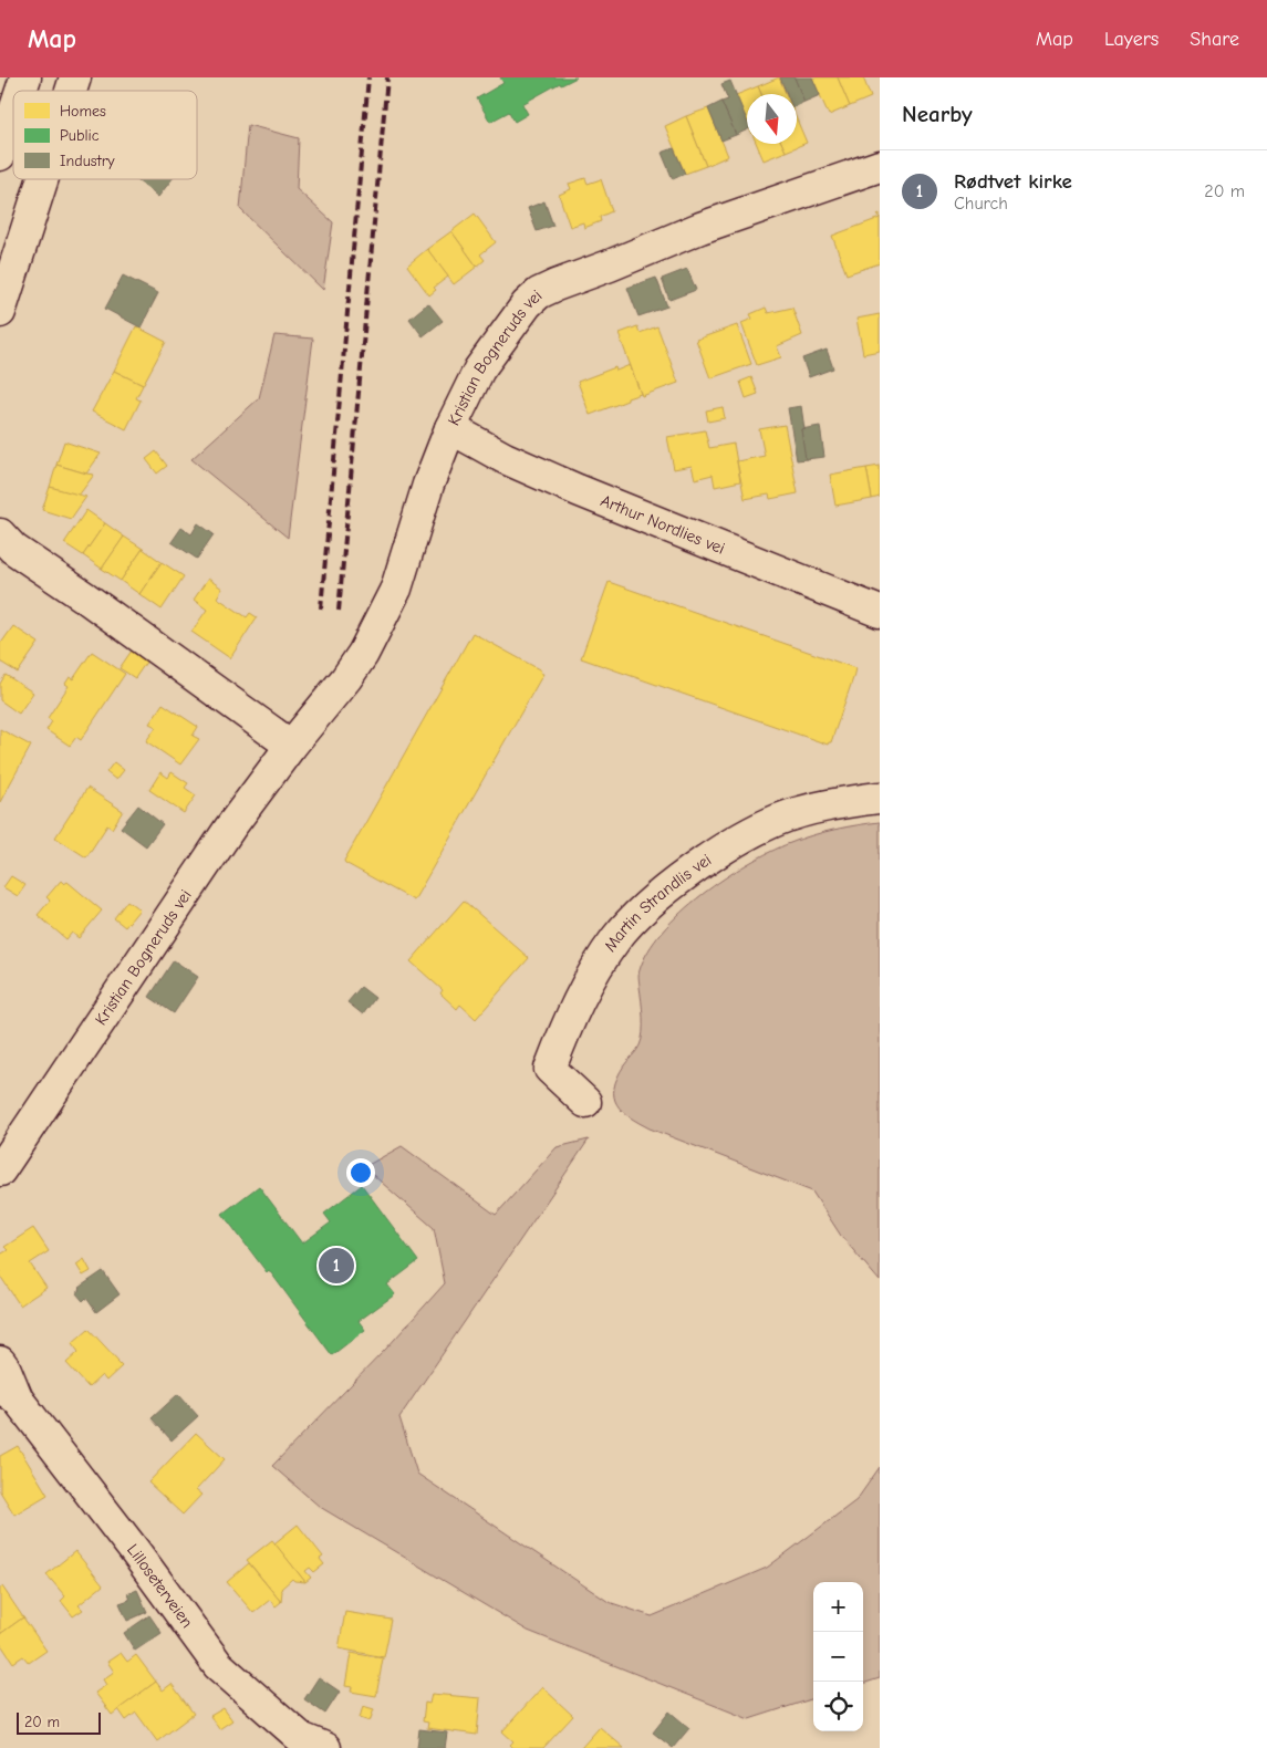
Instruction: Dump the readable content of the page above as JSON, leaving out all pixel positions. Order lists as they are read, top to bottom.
{
  "streets": {
    "main road": [
      "Kristian Bogneruds vei",
      "Arthur Nordlies vei",
      "Martin Strandlis vei",
      "Lilloseterveien"
    ]
  },
  "crossings": [
    ["Kristian Bogneruds vei", "Arthur Nordlies vei"]
  ],
  "legend": ["Homes", "Public", "Industry"],
  "scale_bar": "20 m",
  "north": "bottom",
  "page": {
    "header": "Map",
    "nav": ["Map", "Layers", "Share"],
    "heading": "Nearby",
    "list": [
      {
        "mark": "1",
        "name": "Rødtvet kirke",
        "note": "Church",
        "value": "20 m"
      }
    ],
    "pins": "1",
    "map_buttons": ["+", "−"],
    "scale": "20 m"
  }
}
